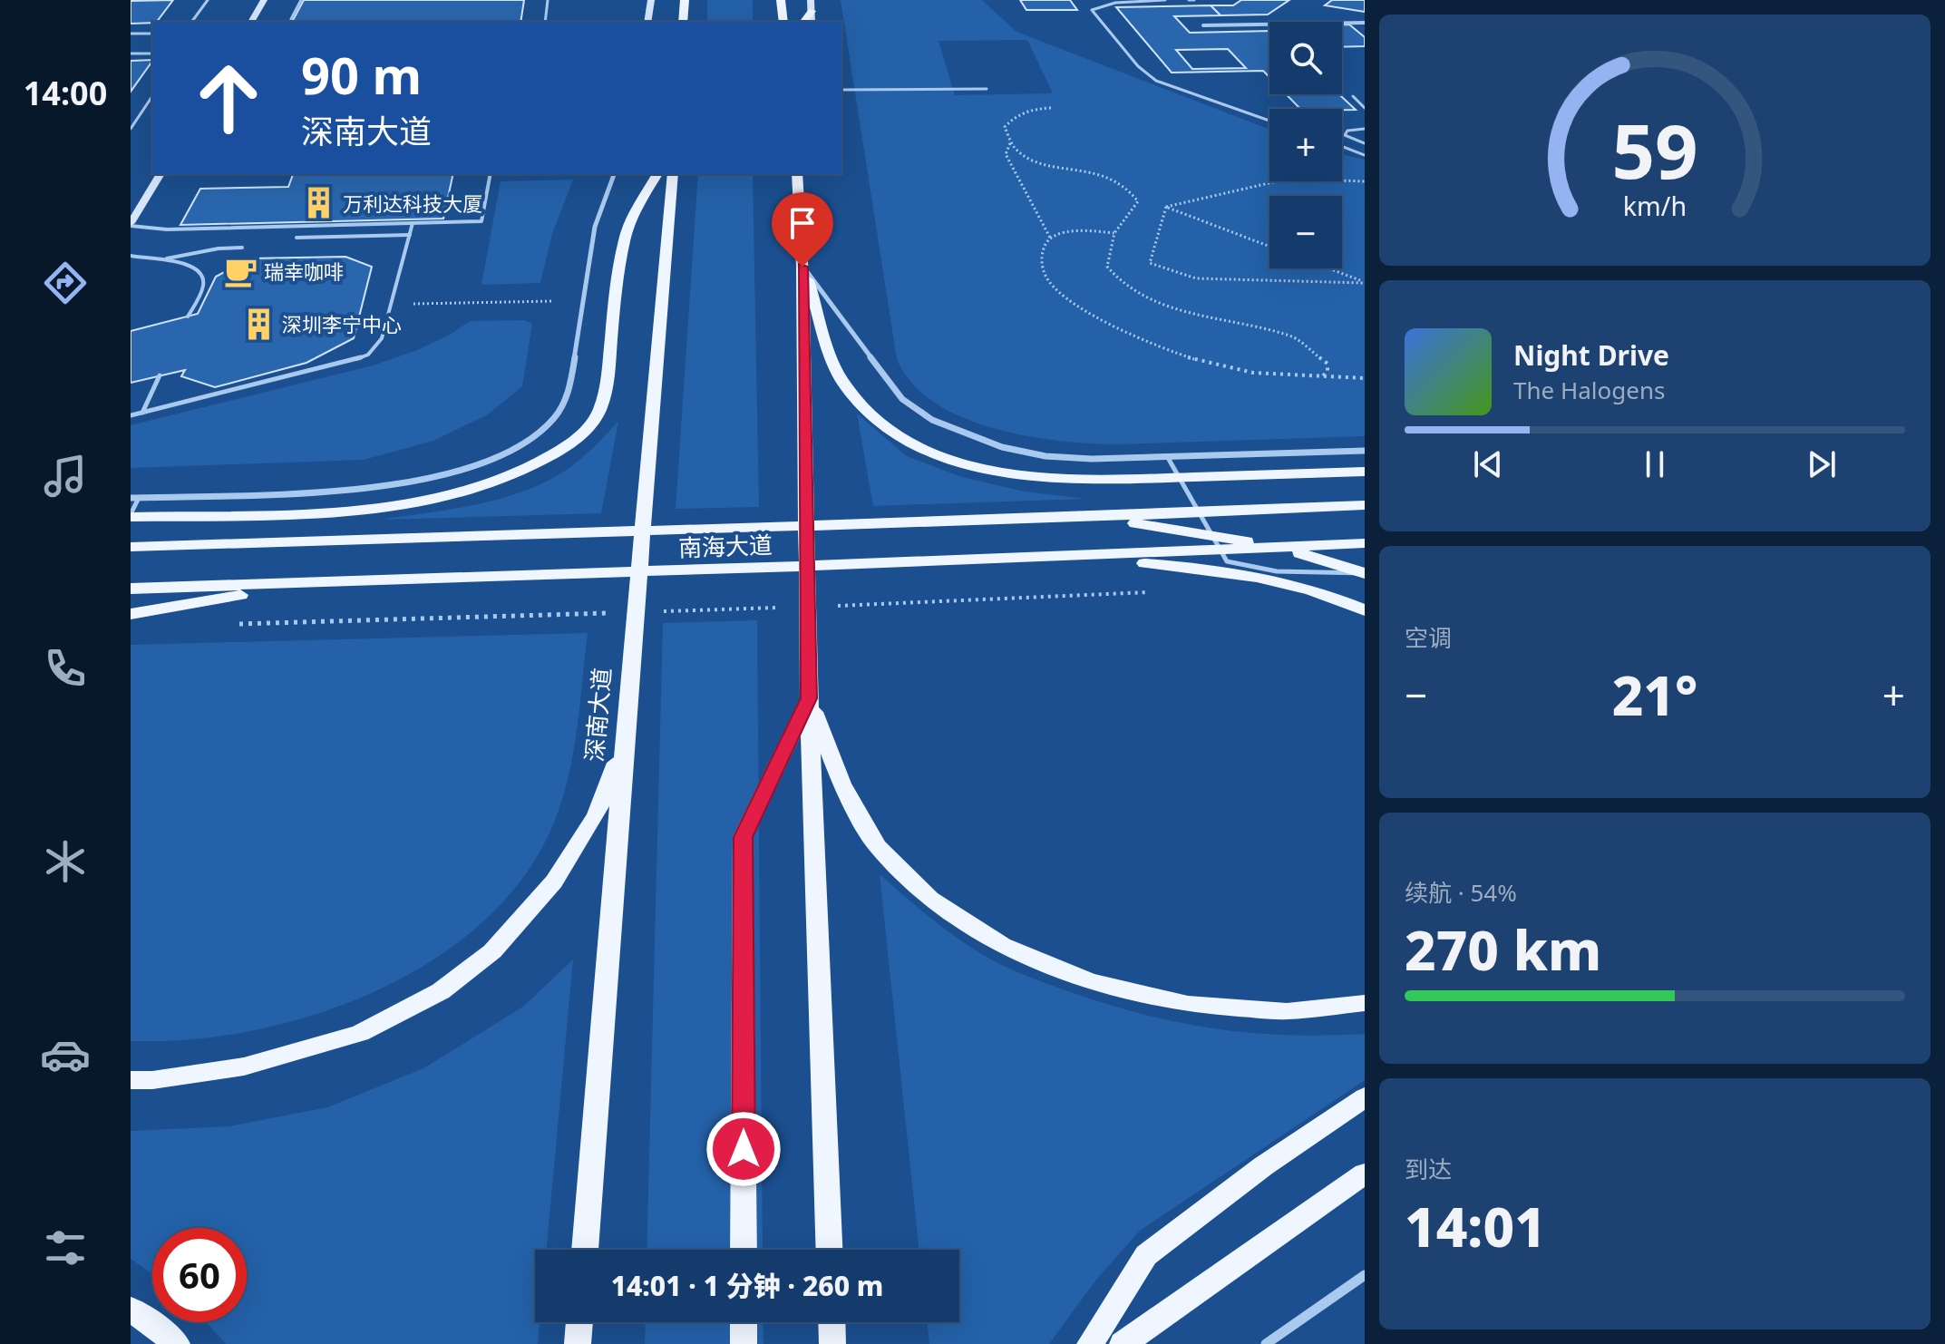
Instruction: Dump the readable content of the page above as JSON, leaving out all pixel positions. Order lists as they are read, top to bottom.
{
  "streets": {
    "main road": ["南海大道", "深南大道"]
  },
  "places": {
    "building": ["万利达科技大厦", "深圳李宁中心"],
    "cafe": ["瑞幸咖啡"]
  },
  "page": {
    "tabs": "14:00",
    "map_buttons": ["+", "−"],
    "turn": ["90 m", "深南大道"],
    "song": ["Night Drive", "The Halogens"],
    "tile": [
      "空调",
      ["续航 · 54%", "270 km"],
      ["到达", "14:01"]
    ],
    "heat": ["−", "21°", "+"],
    "limit": "60",
    "trip": "14:01 · 1 分钟 · 260 m",
    "gauge": ["59", "km/h"]
  }
}
